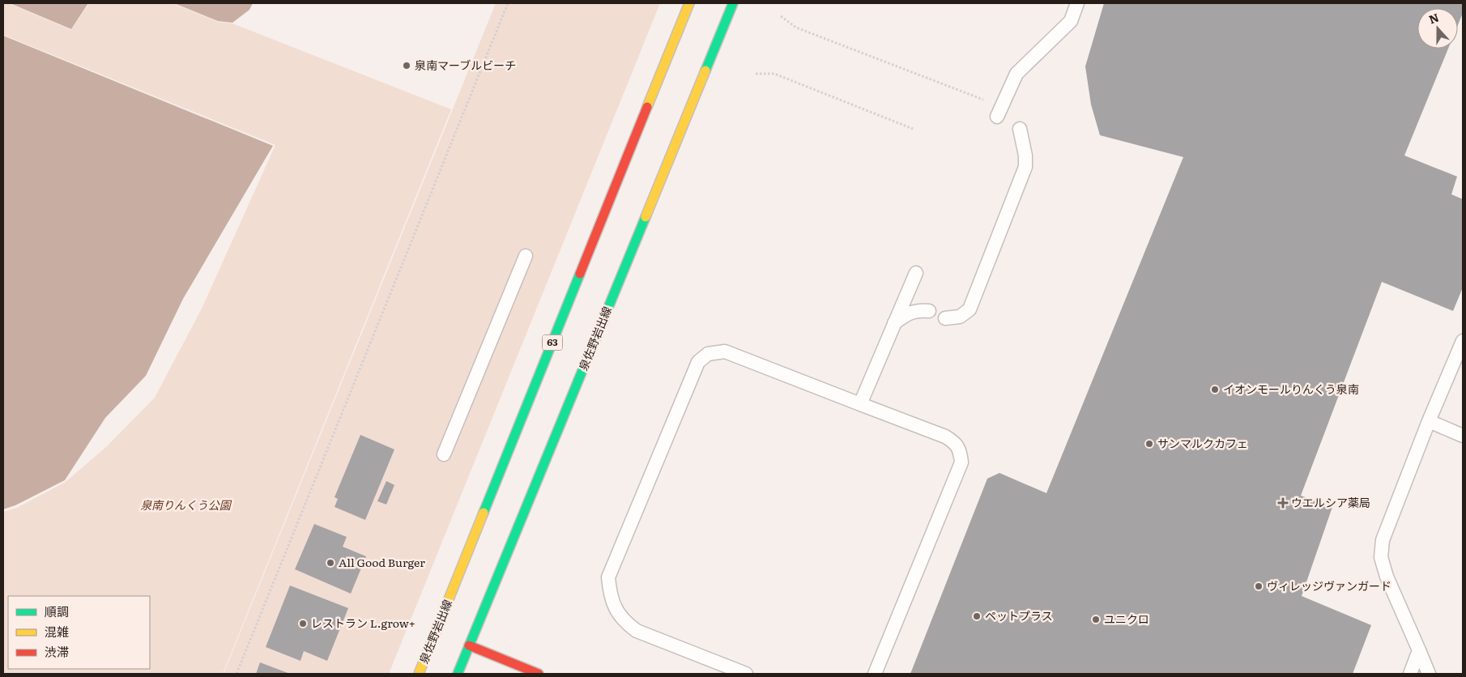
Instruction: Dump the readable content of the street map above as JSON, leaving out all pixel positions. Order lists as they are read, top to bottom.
{
  "streets": {
    "main road": ["泉佐野岩出線", "63"]
  },
  "parks": ["泉南りんくう公園"],
  "places": {
    "other": [
      "泉南マーブルビーチ",
      "イオンモールりんくう泉南",
      "サンマルクカフェ",
      "All Good Burger",
      "ヴィレッジヴァンガード",
      "ペットプラス",
      "ユニクロ",
      "レストラン L.grow+"
    ],
    "health": ["ウエルシア薬局"]
  },
  "legend": ["順調", "混雑", "渋滞"],
  "north": "top"
}
